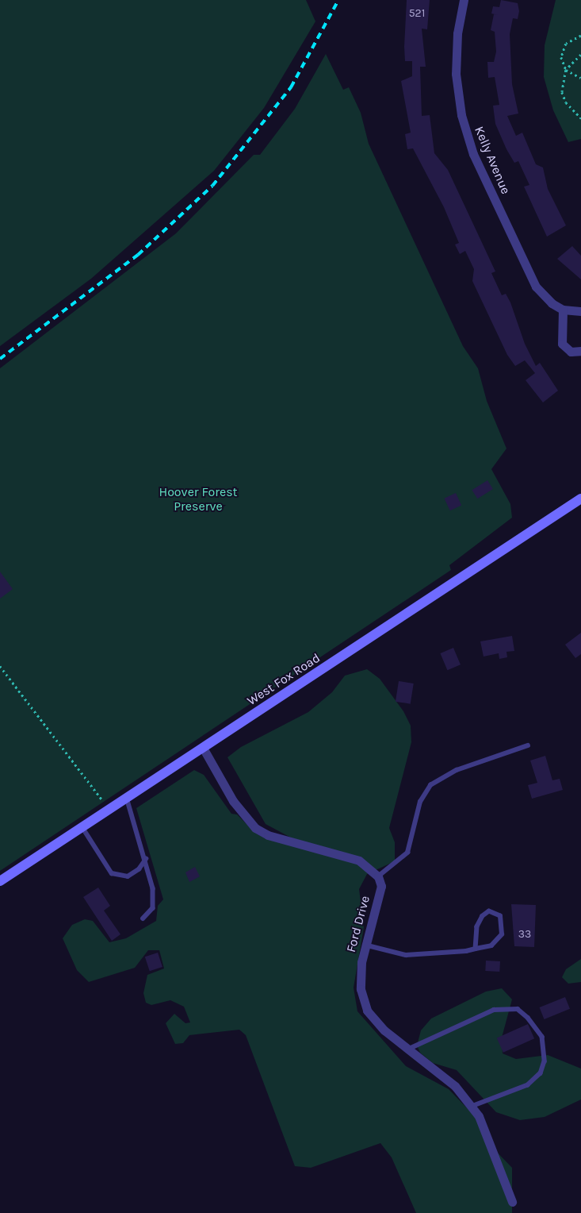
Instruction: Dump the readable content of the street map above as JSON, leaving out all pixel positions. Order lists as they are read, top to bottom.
{
  "streets": {
    "street": ["Kelly Avenue", "West Fox Road", "Ford Drive"]
  },
  "parks": ["Hoover Forest Preserve"],
  "house_numbers": ["521", "33"]
}
